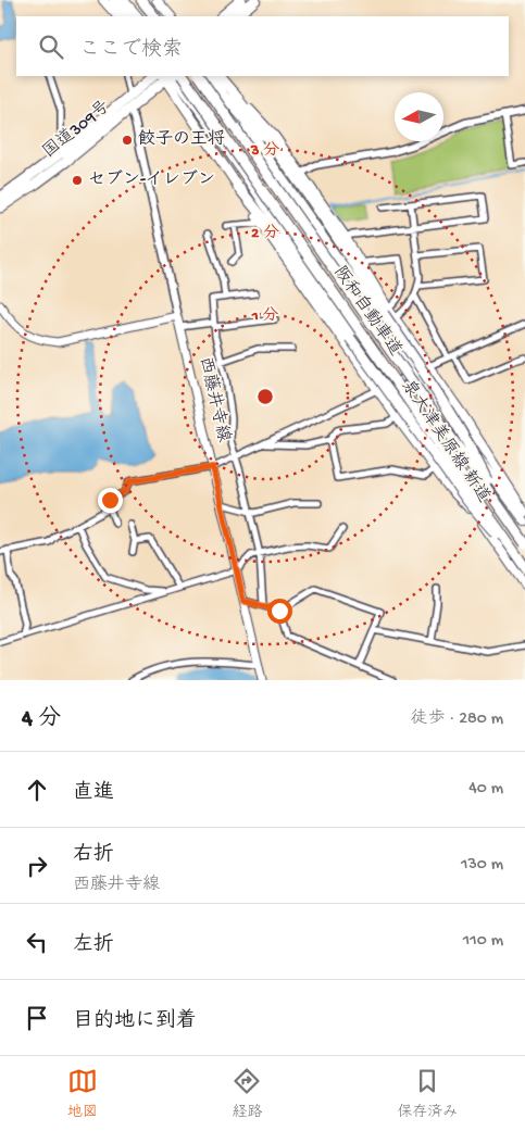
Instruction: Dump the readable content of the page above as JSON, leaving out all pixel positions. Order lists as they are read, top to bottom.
{
  "streets": {
    "highway": ["国道309号", "阪和自動車道"],
    "main road": ["西藤井寺線", "泉大津美原線 新道"]
  },
  "crossings": [
    ["国道309号", "泉大津美原線 新道"]
  ],
  "places": ["餃子の王将", "セブン-イレブン"],
  "north": "left",
  "page": {
    "search": "ここで検索",
    "heading": ["4 分", "徒歩 · 280 m"],
    "list": [
      ["直進", "40 m"],
      ["右折", "西藤井寺線", "130 m"],
      ["左折", "110 m"],
      "目的地に到着"
    ],
    "nav": ["地図", "経路", "保存済み"]
  },
  "rings": ["3 分", "2 分", "1 分"]
}
